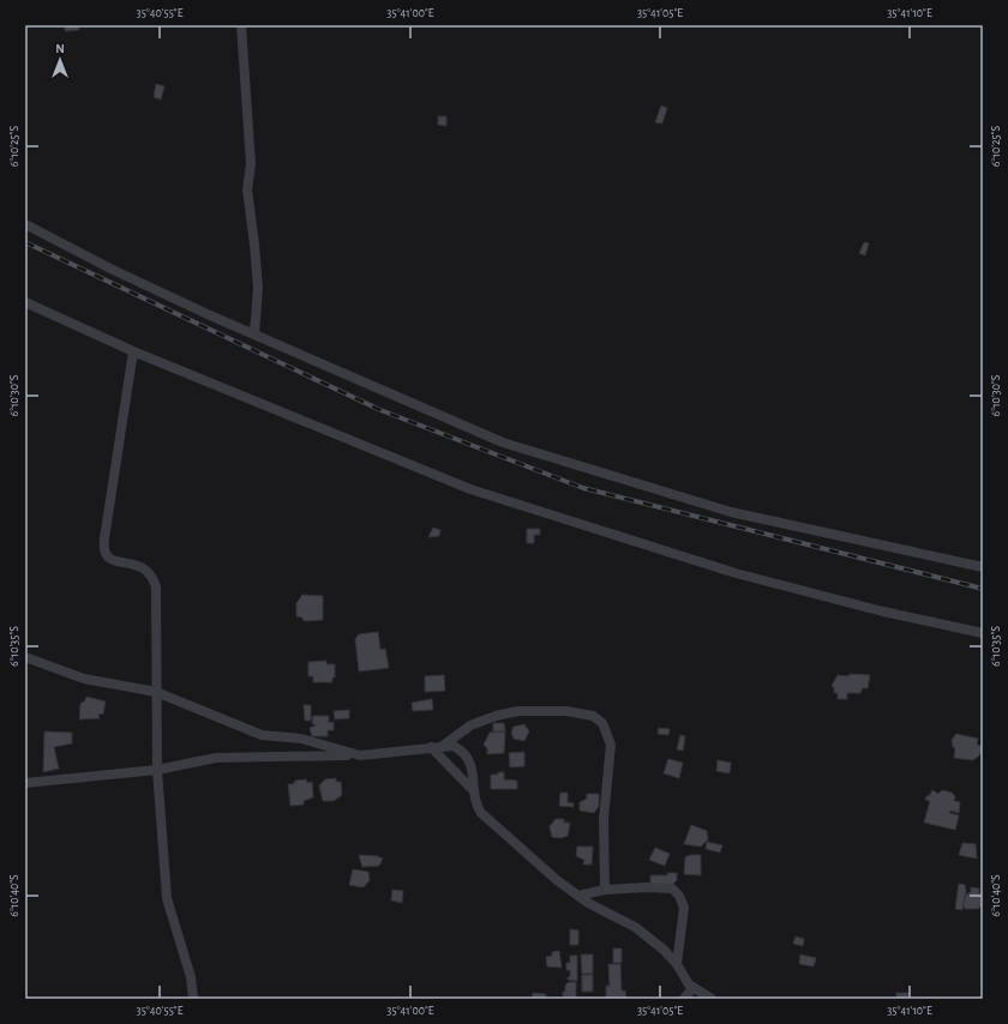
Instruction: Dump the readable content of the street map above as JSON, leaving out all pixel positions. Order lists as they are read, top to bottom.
{
  "north": "top",
  "coordinates": [
    "35°40'55\"E",
    "35°41'00\"E",
    "35°41'05\"E",
    "35°41'10\"E",
    "6°10'25\"S",
    "6°10'30\"S",
    "6°10'35\"S",
    "6°10'40\"S"
  ]
}
